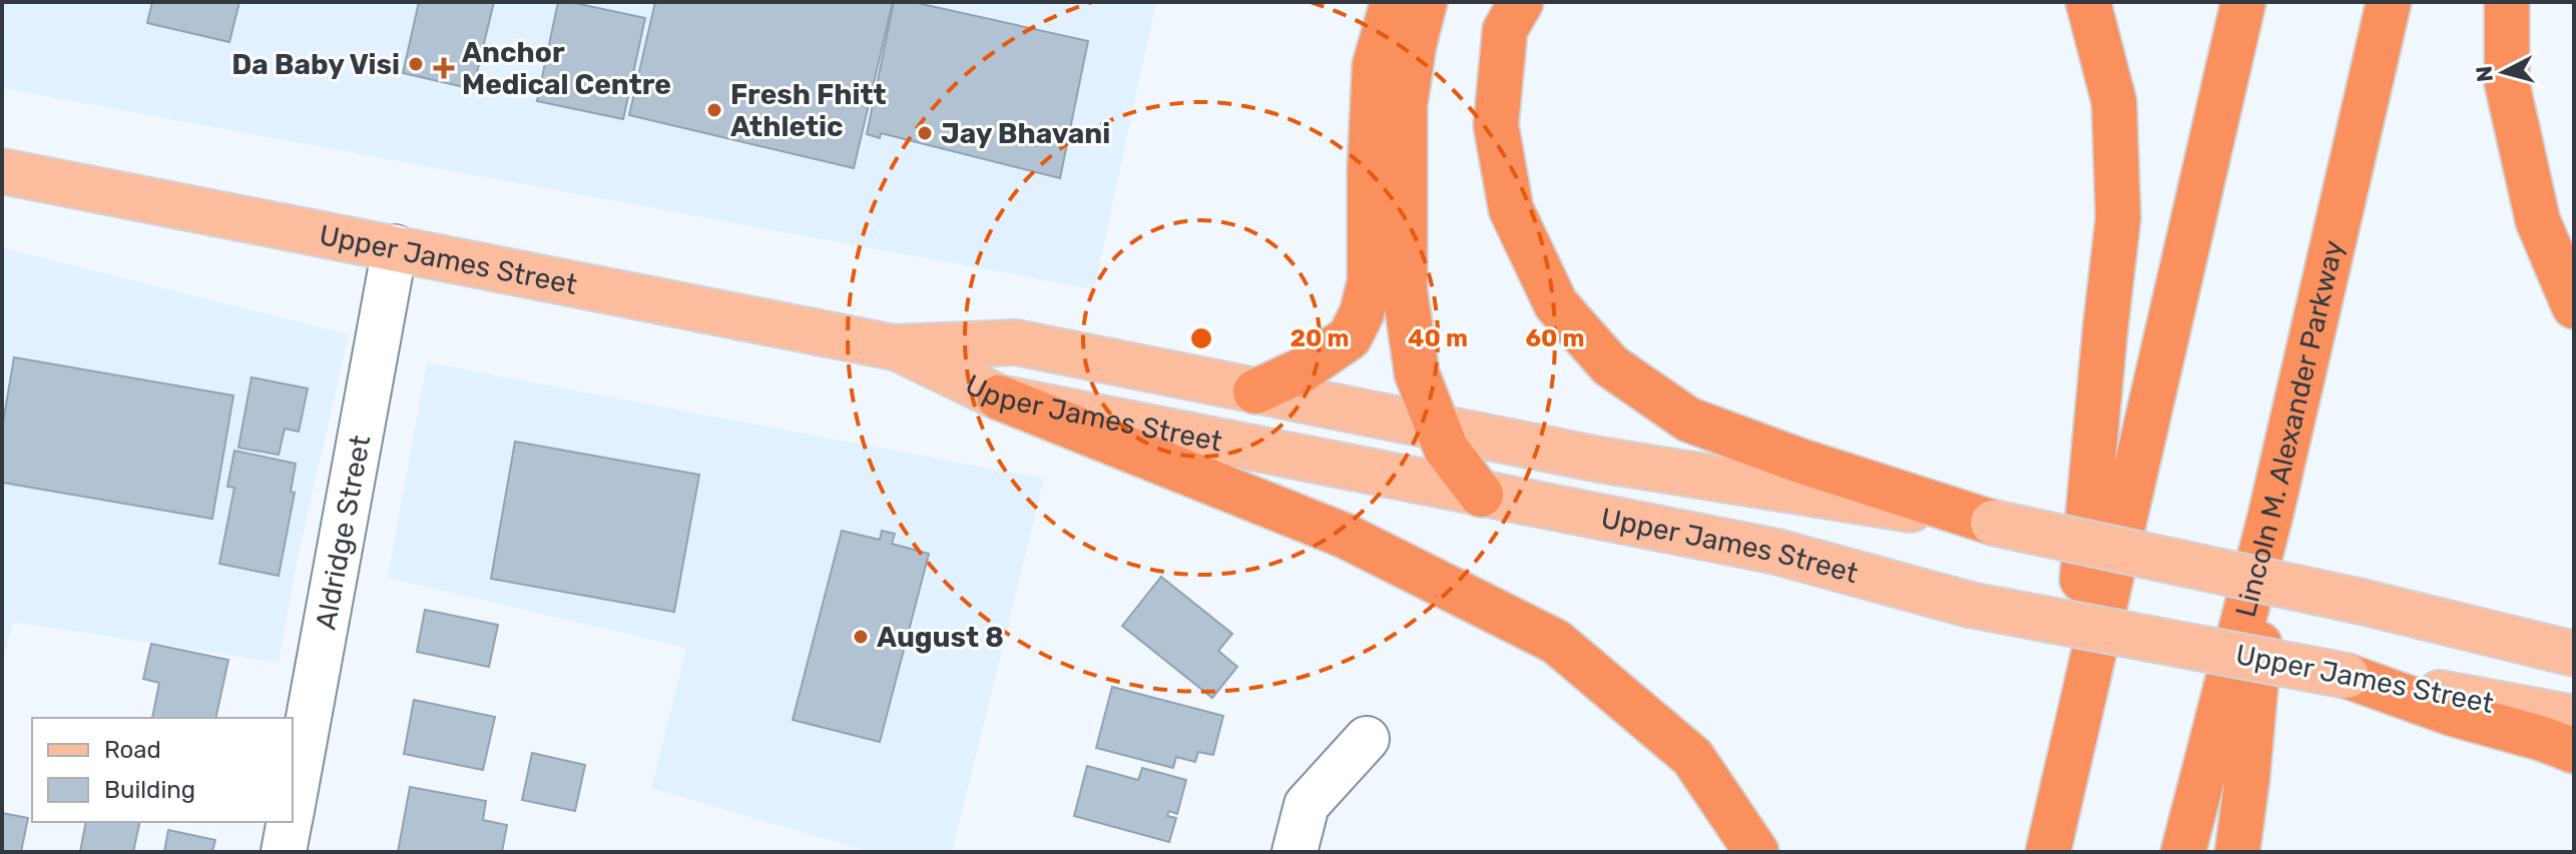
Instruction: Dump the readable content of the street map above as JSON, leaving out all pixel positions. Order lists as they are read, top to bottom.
{
  "streets": {
    "highway": ["Lincoln M. Alexander Parkway"],
    "main road": ["Upper James Street"],
    "street": ["Aldridge Street"]
  },
  "crossings": [
    ["Upper James Street", "Aldridge Street"]
  ],
  "places": {
    "other": [
      "Da Baby Visi",
      "Fresh Fhitt Athletic",
      "Jay Bhavani",
      "August 8"
    ],
    "health": ["Anchor Medical Centre"]
  },
  "legend": ["Road", "Building"],
  "north": "left",
  "rings": ["20 m", "40 m", "60 m"]
}
